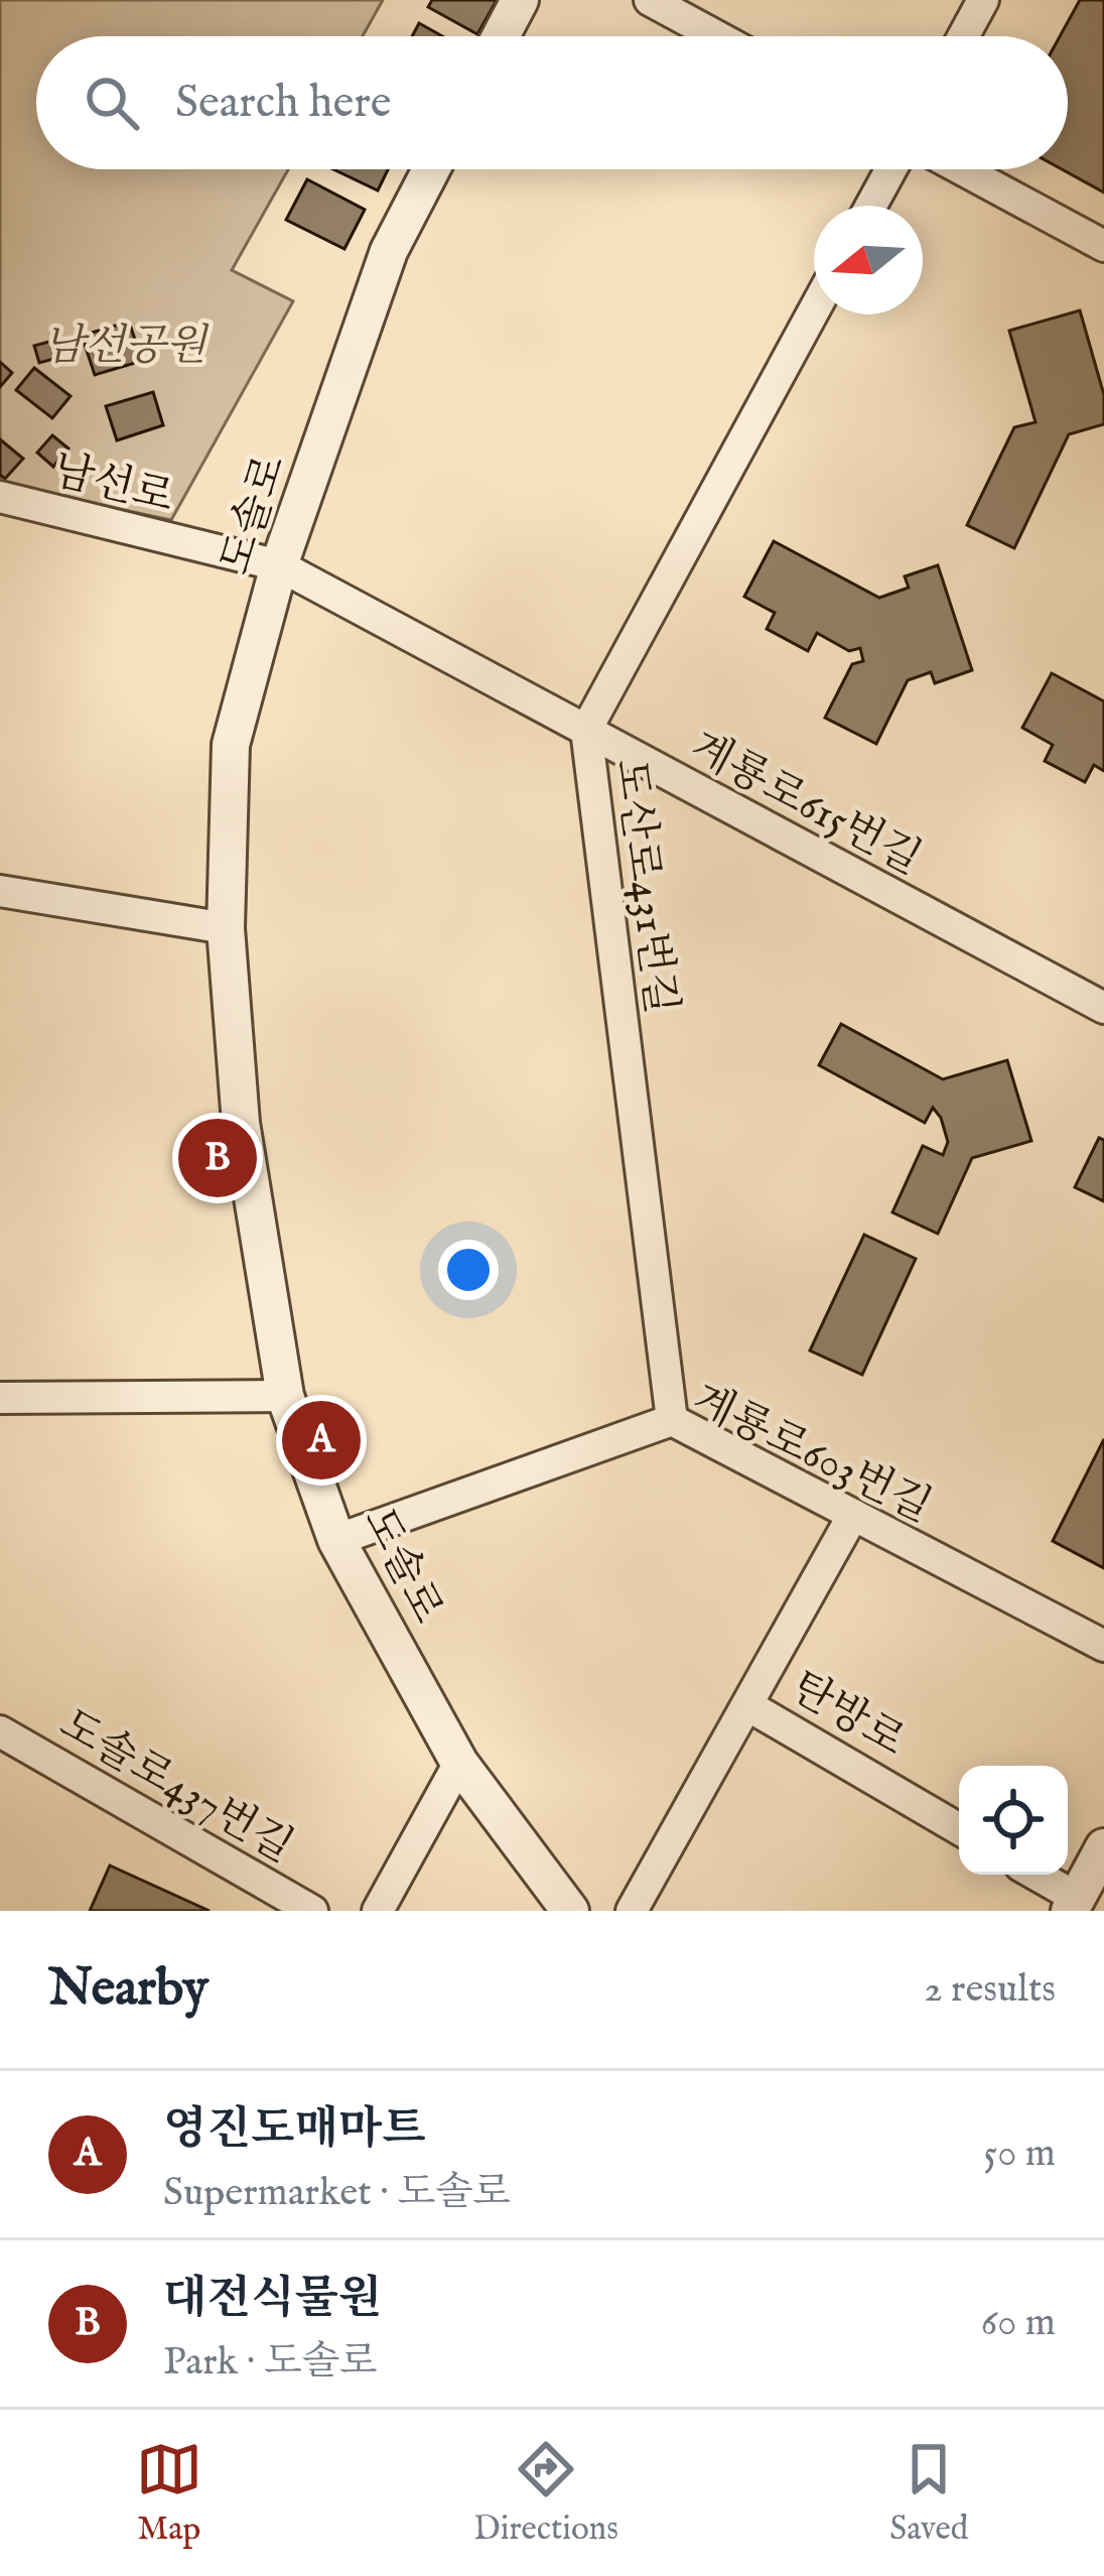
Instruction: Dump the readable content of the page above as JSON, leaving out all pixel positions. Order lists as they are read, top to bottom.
{
  "streets": {
    "street": [
      "남선로",
      "도솔로",
      "계룡로615번길",
      "도산로431번길",
      "계룡로603번길",
      "탄방로",
      "도솔로437번길"
    ]
  },
  "crossings": [
    ["남선로", "도솔로"],
    ["남선로", "계룡로615번길"],
    ["도솔로", "계룡로615번길"],
    ["도솔로", "계룡로603번길"],
    ["계룡로615번길", "도산로431번길"],
    ["도산로431번길", "계룡로603번길"]
  ],
  "parks": ["남선공원"],
  "north": "left",
  "page": {
    "search": "Search here",
    "pins": ["B", "A"],
    "heading": ["Nearby", "2 results"],
    "list": [
      {
        "mark": "A",
        "name": "영진도매마트",
        "note": "Supermarket · 도솔로",
        "value": "50 m"
      },
      {
        "mark": "B",
        "name": "대전식물원",
        "note": "Park · 도솔로",
        "value": "60 m"
      }
    ],
    "nav": ["Map", "Directions", "Saved"]
  }
}
